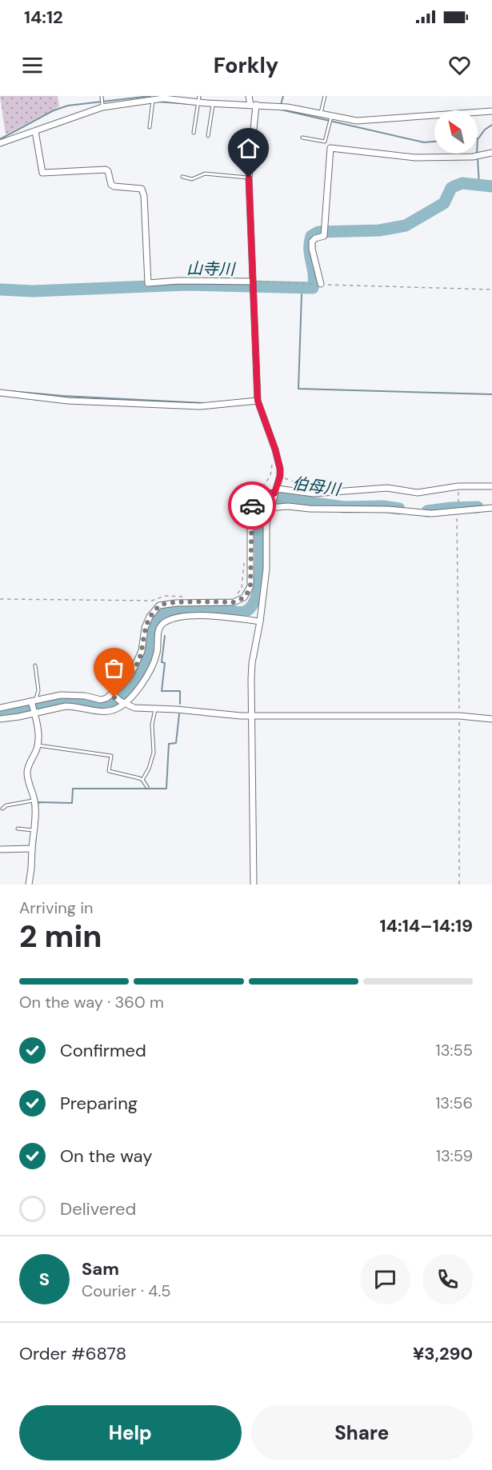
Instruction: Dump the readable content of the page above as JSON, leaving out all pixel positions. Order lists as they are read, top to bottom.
{
  "water": ["山寺川", "伯母川"],
  "north": "top left",
  "page": {
    "status": "14:12",
    "header": "Forkly",
    "heading": ["2 min", "Arriving in", "14:14–14:19"],
    "panel": [
      "Sam",
      "Courier · 4.5",
      "Order #6878",
      "¥3,290"
    ],
    "bar": "On the way · 360 m",
    "list": [
      ["Confirmed", "13:55"],
      ["Preparing", "13:56"],
      ["On the way", "13:59"],
      "Delivered"
    ],
    "round": "S",
    "buttons": ["Help", "Share"]
  }
}
